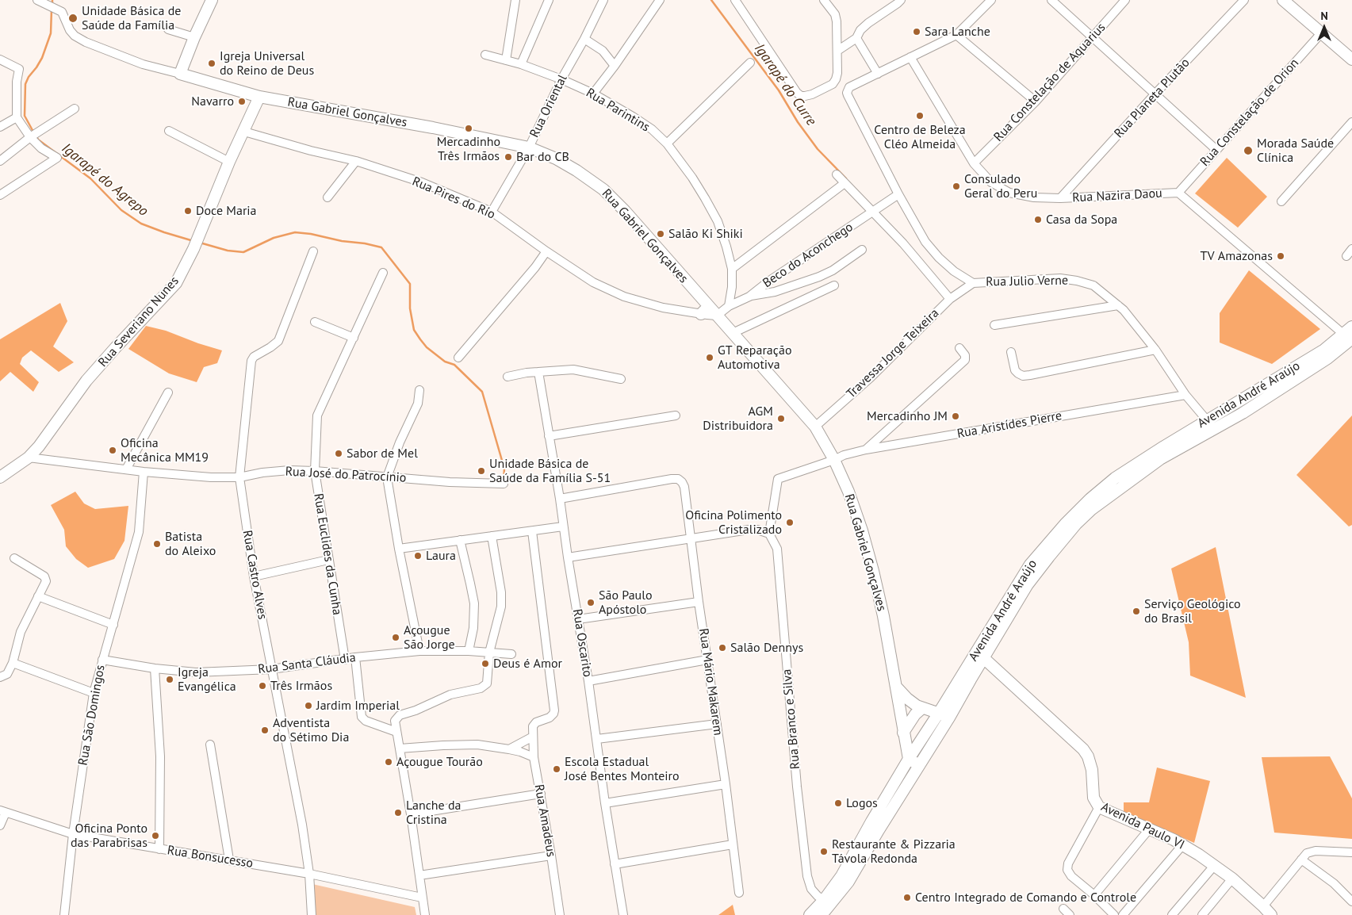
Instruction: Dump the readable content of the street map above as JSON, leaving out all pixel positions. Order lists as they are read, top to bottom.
{
  "streets": {
    "street": [
      "Rua Constelação de Aquarius",
      "Rua Planeta Plutão",
      "Rua Oriental",
      "Rua Parintins",
      "Rua Gabriel Gonçalves",
      "Rua Constelação de Orion",
      "Rua Nazira Daou",
      "Rua Pires do Río",
      "Beco do Aconchego",
      "Rua Julio Verne",
      "Rua Severiano Nunes",
      "Travessa Jorge Teixeira",
      "Avenida André Araújo",
      "Rua Aristídes Pierre",
      "Rua José do Patrocínio",
      "Rua Euclides da Cunha",
      "Rua Castro Alves",
      "Rua Oscarito",
      "Rua Santa Cláudia",
      "Rua Mário Makarem",
      "Rua São Domingos",
      "Rua Branco e Silva",
      "Rua Amadeus",
      "Avenida Paulo VI",
      "Rua Bonsucesso"
    ]
  },
  "crossings": [
    ["Rua Constelação de Aquarius", "Rua Nazira Daou"],
    ["Rua Planeta Plutão", "Rua Nazira Daou"],
    ["Rua Oriental", "Rua Parintins"],
    ["Rua Oriental", "Rua Gabriel Gonçalves"],
    ["Rua Oriental", "Rua Pires do Río"],
    ["Rua Parintins", "Beco do Aconchego"],
    ["Rua Gabriel Gonçalves", "Rua Pires do Río"],
    ["Rua Gabriel Gonçalves", "Beco do Aconchego"],
    ["Rua Gabriel Gonçalves", "Rua Severiano Nunes"],
    ["Rua Gabriel Gonçalves", "Travessa Jorge Teixeira"],
    ["Rua Gabriel Gonçalves", "Avenida André Araújo"],
    ["Rua Gabriel Gonçalves", "Rua Aristídes Pierre"],
    ["Rua Constelação de Orion", "Rua Nazira Daou"],
    ["Rua Nazira Daou", "Avenida André Araújo"],
    ["Rua Pires do Río", "Rua Severiano Nunes"],
    ["Beco do Aconchego", "Rua Julio Verne"],
    ["Rua Julio Verne", "Travessa Jorge Teixeira"],
    ["Rua Julio Verne", "Avenida André Araújo"],
    ["Rua Julio Verne", "Rua Aristídes Pierre"],
    ["Rua Severiano Nunes", "Rua José do Patrocínio"],
    ["Avenida André Araújo", "Rua Branco e Silva"],
    ["Avenida André Araújo", "Avenida Paulo VI"],
    ["Rua Aristídes Pierre", "Rua Branco e Silva"],
    ["Rua José do Patrocínio", "Rua Euclides da Cunha"],
    ["Rua José do Patrocínio", "Rua Castro Alves"],
    ["Rua José do Patrocínio", "Rua São Domingos"],
    ["Rua Euclides da Cunha", "Rua Santa Cláudia"],
    ["Rua Castro Alves", "Rua Santa Cláudia"],
    ["Rua Castro Alves", "Rua Bonsucesso"],
    ["Rua Oscarito", "Rua Mário Makarem"],
    ["Rua Santa Cláudia", "Rua São Domingos"],
    ["Rua São Domingos", "Rua Bonsucesso"]
  ],
  "water": ["Igarapé do Curre", "Igarapé do Agrepo"],
  "places": [
    "Unidade Básica de Saúde da Família",
    "Sara Lanche",
    "Igreja Universal do Reino de Deus",
    "Navarro",
    "Centro de Beleza Cléo Almeida",
    "Mercadinho Três Irmãos",
    "Morada Saúde Clínica",
    "Bar do CB",
    "Consulado Geral do Peru",
    "Doce Maria",
    "Casa da Sopa",
    "Salão Ki Shiki",
    "TV Amazonas",
    "GT Reparação Automotiva",
    "Mercadinho JM",
    "AGM Distribuidora",
    "Oficina Mecânica MM19",
    "Sabor de Mel",
    "Unidade Básica de Saúde da Família S-51",
    "Oficina Polimento Cristalizado",
    "Batista do Aleixo",
    "Laura",
    "São Paulo Apóstolo",
    "Serviço Geológico do Brasil",
    "Açougue São Jorge",
    "Salão Dennys",
    "Deus é Amor",
    "Igreja Evangélica",
    "Três Irmãos",
    "Jardim Imperial",
    "Adventista do Sétimo Dia",
    "Açougue Tourão",
    "Escola Estadual José Bentes Monteiro",
    "Logos",
    "Lanche da Cristina",
    "Oficina Ponto das Parabrisas",
    "Restaurante & Pizzaria Távola Redonda",
    "Centro Integrado de Comando e Controle"
  ],
  "north": "top"
}
